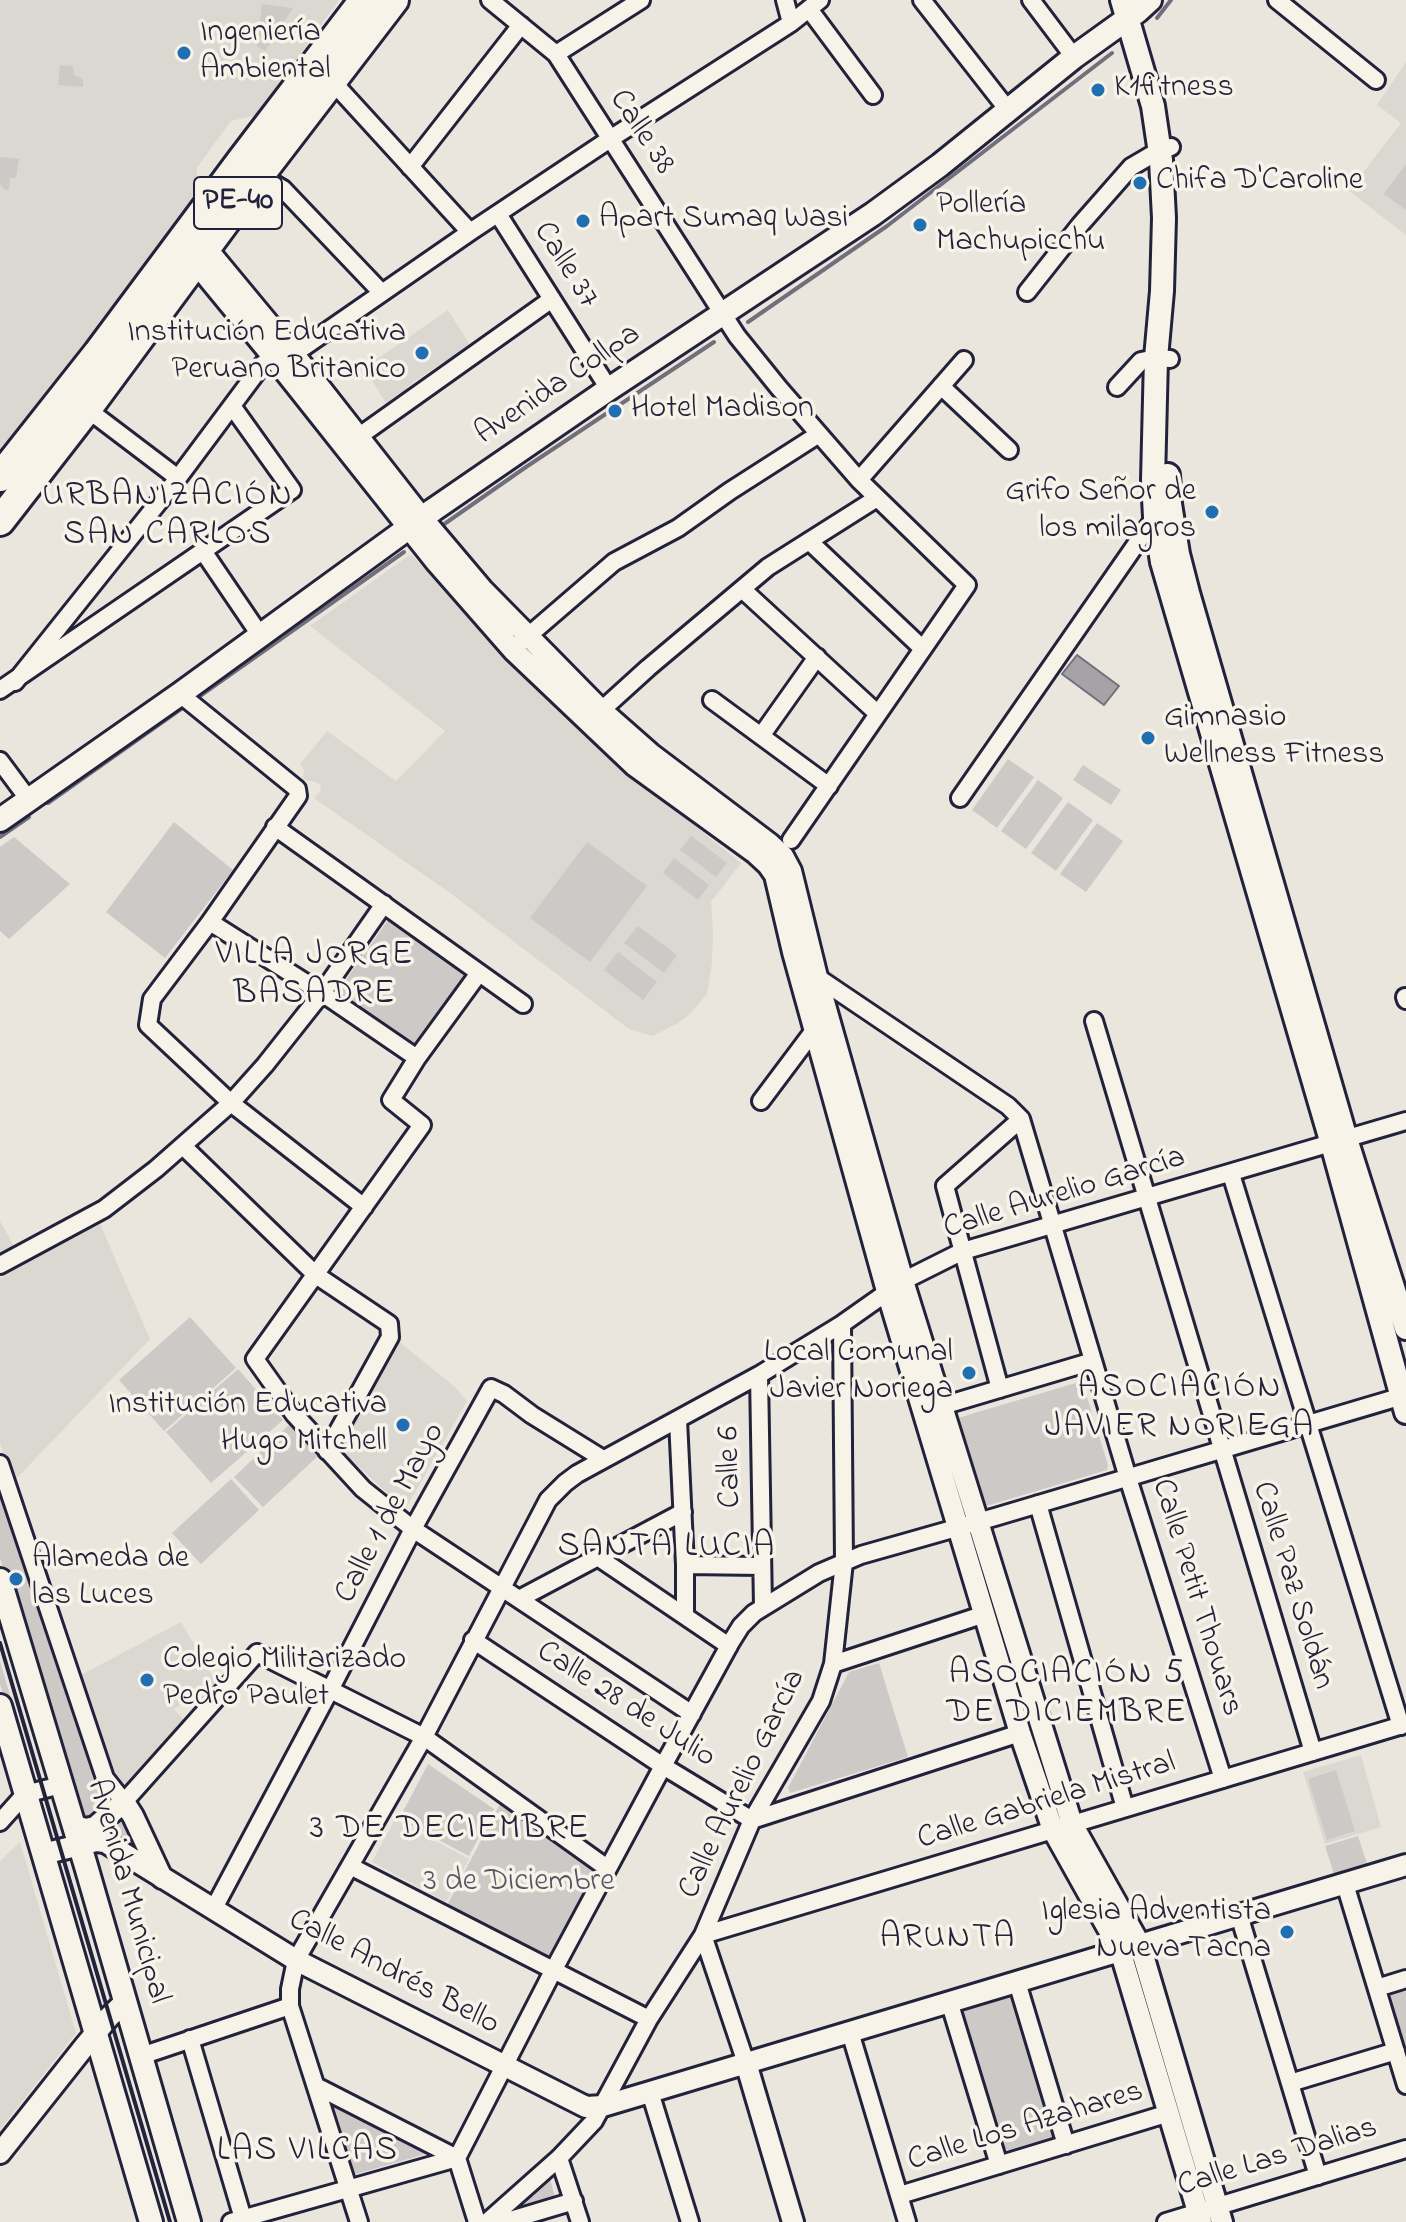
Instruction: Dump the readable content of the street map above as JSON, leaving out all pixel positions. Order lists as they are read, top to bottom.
{
  "streets": {
    "highway": ["PE-40"],
    "main road": ["Avenida Collpa", "Avenida Municipal"],
    "street": [
      "Calle 38",
      "Calle 37",
      "Calle Aurelio García",
      "Calle 6",
      "Calle 1 de Mayo",
      "Calle Paz Soldán",
      "Calle Petit Thouars",
      "Calle 28 de Julio",
      "Calle Gabriela Mistral",
      "Calle Andrés Bello",
      "Calle Los Azahares",
      "Calle Las Dalias"
    ]
  },
  "crossings": [
    ["Calle 38", "Avenida Collpa"],
    ["Calle 37", "Avenida Collpa"],
    ["Calle Aurelio García", "Calle Paz Soldán"],
    ["Calle Aurelio García", "Calle Petit Thouars"],
    ["Calle Aurelio García", "Calle 28 de Julio"],
    ["Calle Aurelio García", "Calle Gabriela Mistral"],
    ["Calle Aurelio García", "Calle Andrés Bello"],
    ["Calle 1 de Mayo", "Calle Andrés Bello"],
    ["Calle Paz Soldán", "Calle Gabriela Mistral"],
    ["Calle Petit Thouars", "Calle Gabriela Mistral"],
    ["Avenida Municipal", "Calle Andrés Bello"]
  ],
  "districts": [
    "URBANIZACIÓN SAN CARLOS",
    "VILLA JORGE BASADRE",
    "ASOCIACIÓN JAVIER NORIEGA",
    "SANTA LUCIA",
    "ASOCIACIÓN 5 DE DICIEMBRE",
    "3 DE DECIEMBRE",
    "ARUNTA",
    "LAS VILCAS"
  ],
  "parks": ["3 de Diciembre"],
  "places": [
    "Ingeniería Ambiental",
    "K1fitness",
    "Chifa D'Caroline",
    "Apart Sumaq Wasi",
    "Pollería Machupicchu",
    "Institución Educativa Peruano Britanico",
    "Hotel Madison",
    "Grifo Señor de los milagros",
    "Gimnasio Wellness Fitness",
    "Local Comunal Javier Noriega",
    "Institución Educativa Hugo Mitchell",
    "Alameda de las Luces",
    "Colegio Militarizado Pedro Paulet",
    "Iglesia Adventista Nueva Tacna"
  ]
}
